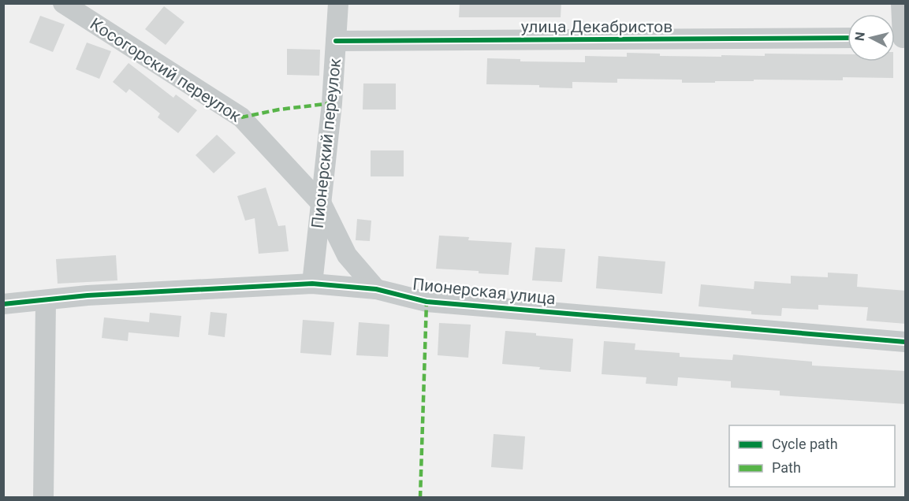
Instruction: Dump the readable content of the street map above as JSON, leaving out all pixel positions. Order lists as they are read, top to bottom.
{
  "streets": {
    "street": [
      "улица Декабристов",
      "Косогорский переулок",
      "Пионерский переулок",
      "Пионерская улица"
    ]
  },
  "crossings": [
    ["улица Декабристов", "Пионерский переулок"],
    ["Косогорский переулок", "Пионерский переулок"],
    ["Косогорский переулок", "Пионерская улица"],
    ["Пионерский переулок", "Пионерская улица"]
  ],
  "legend": ["Cycle path", "Path"],
  "north": "left"
}
